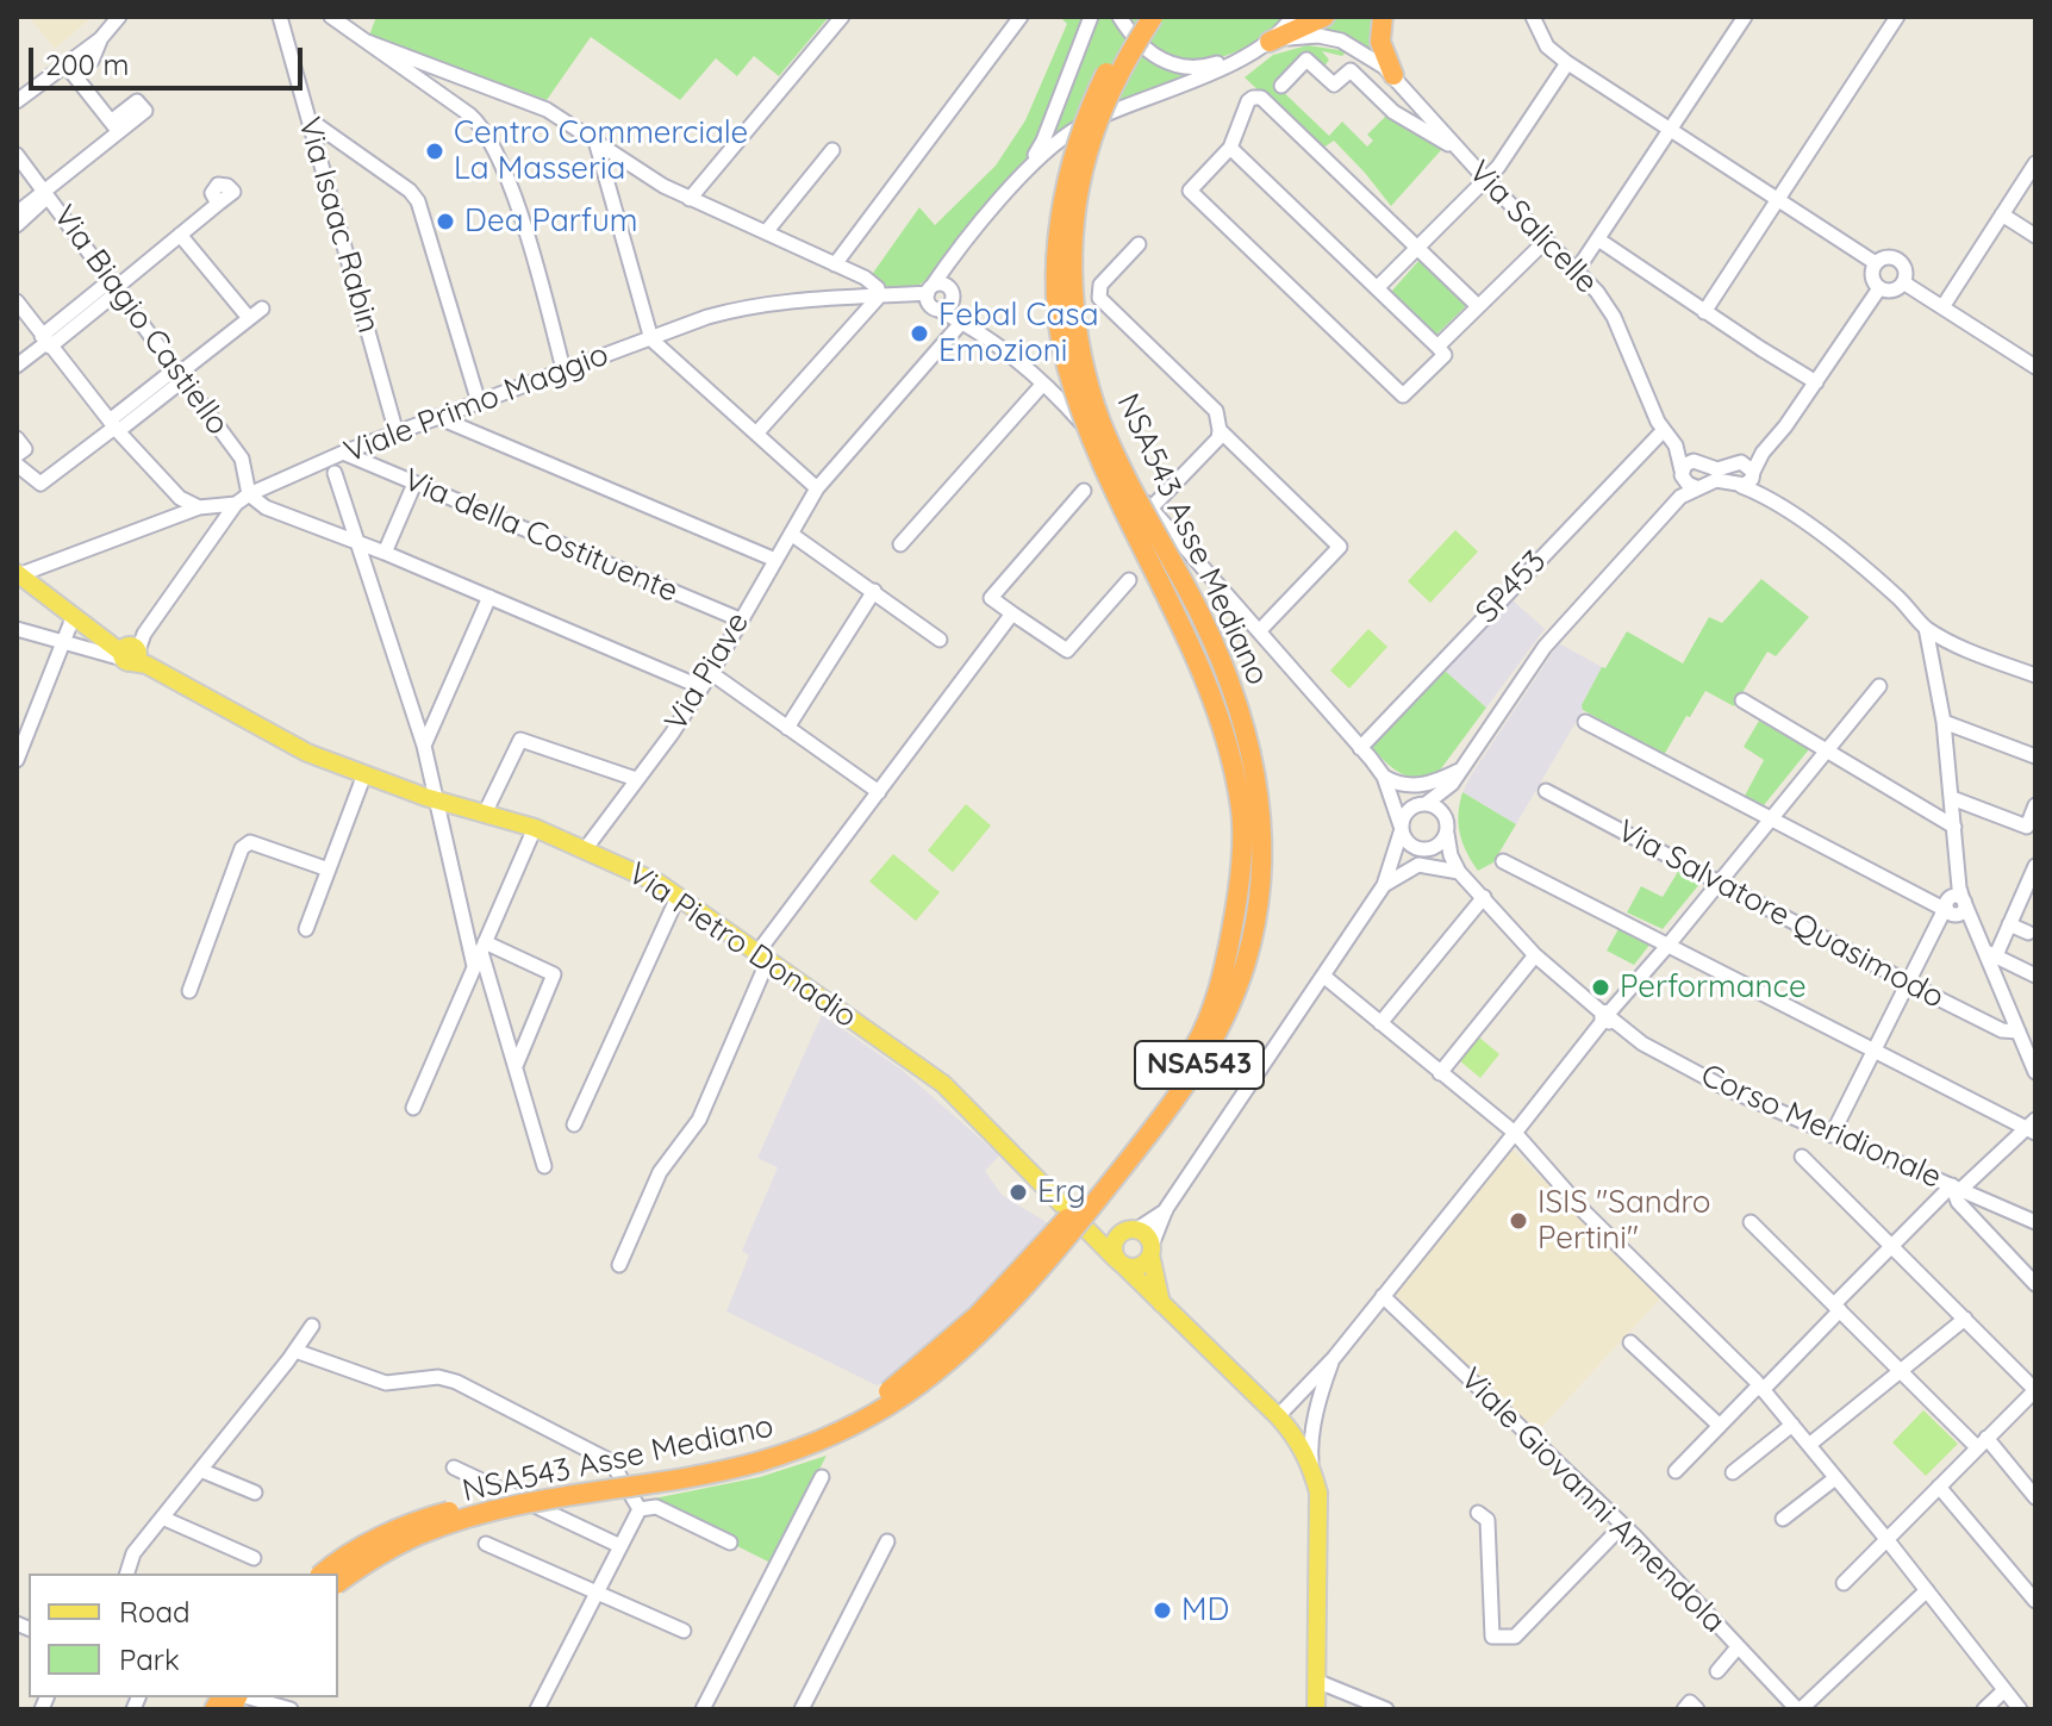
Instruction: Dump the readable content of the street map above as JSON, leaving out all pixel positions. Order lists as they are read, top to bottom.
{
  "streets": {
    "highway": ["NSA543 Asse Mediano", "NSA543"],
    "main road": ["Via Pietro Donadio"],
    "street": [
      "Via Isaac Rabin",
      "Via Salicelle",
      "Via Biagio Castiello",
      "Viale Primo Maggio",
      "Via della Costituente",
      "SP453",
      "Via Piave",
      "Via Salvatore Quasimodo",
      "Corso Meridionale",
      "Viale Giovanni Amendola"
    ]
  },
  "crossings": [
    ["Via Isaac Rabin", "Viale Primo Maggio"],
    ["Via Salicelle", "SP453"],
    ["Via Biagio Castiello", "Viale Primo Maggio"],
    ["Viale Primo Maggio", "Via della Costituente"],
    ["Viale Primo Maggio", "Via Pietro Donadio"],
    ["Via della Costituente", "Via Piave"],
    ["Via Piave", "Via Pietro Donadio"]
  ],
  "places": [
    "Centro Commerciale La Masseria",
    "Dea Parfum",
    "Febal Casa Emozioni",
    "Performance",
    "Erg",
    "ISIS \"Sandro Pertini\"",
    "MD"
  ],
  "legend": ["Road", "Park"],
  "scale_bar": "200 m"
}
